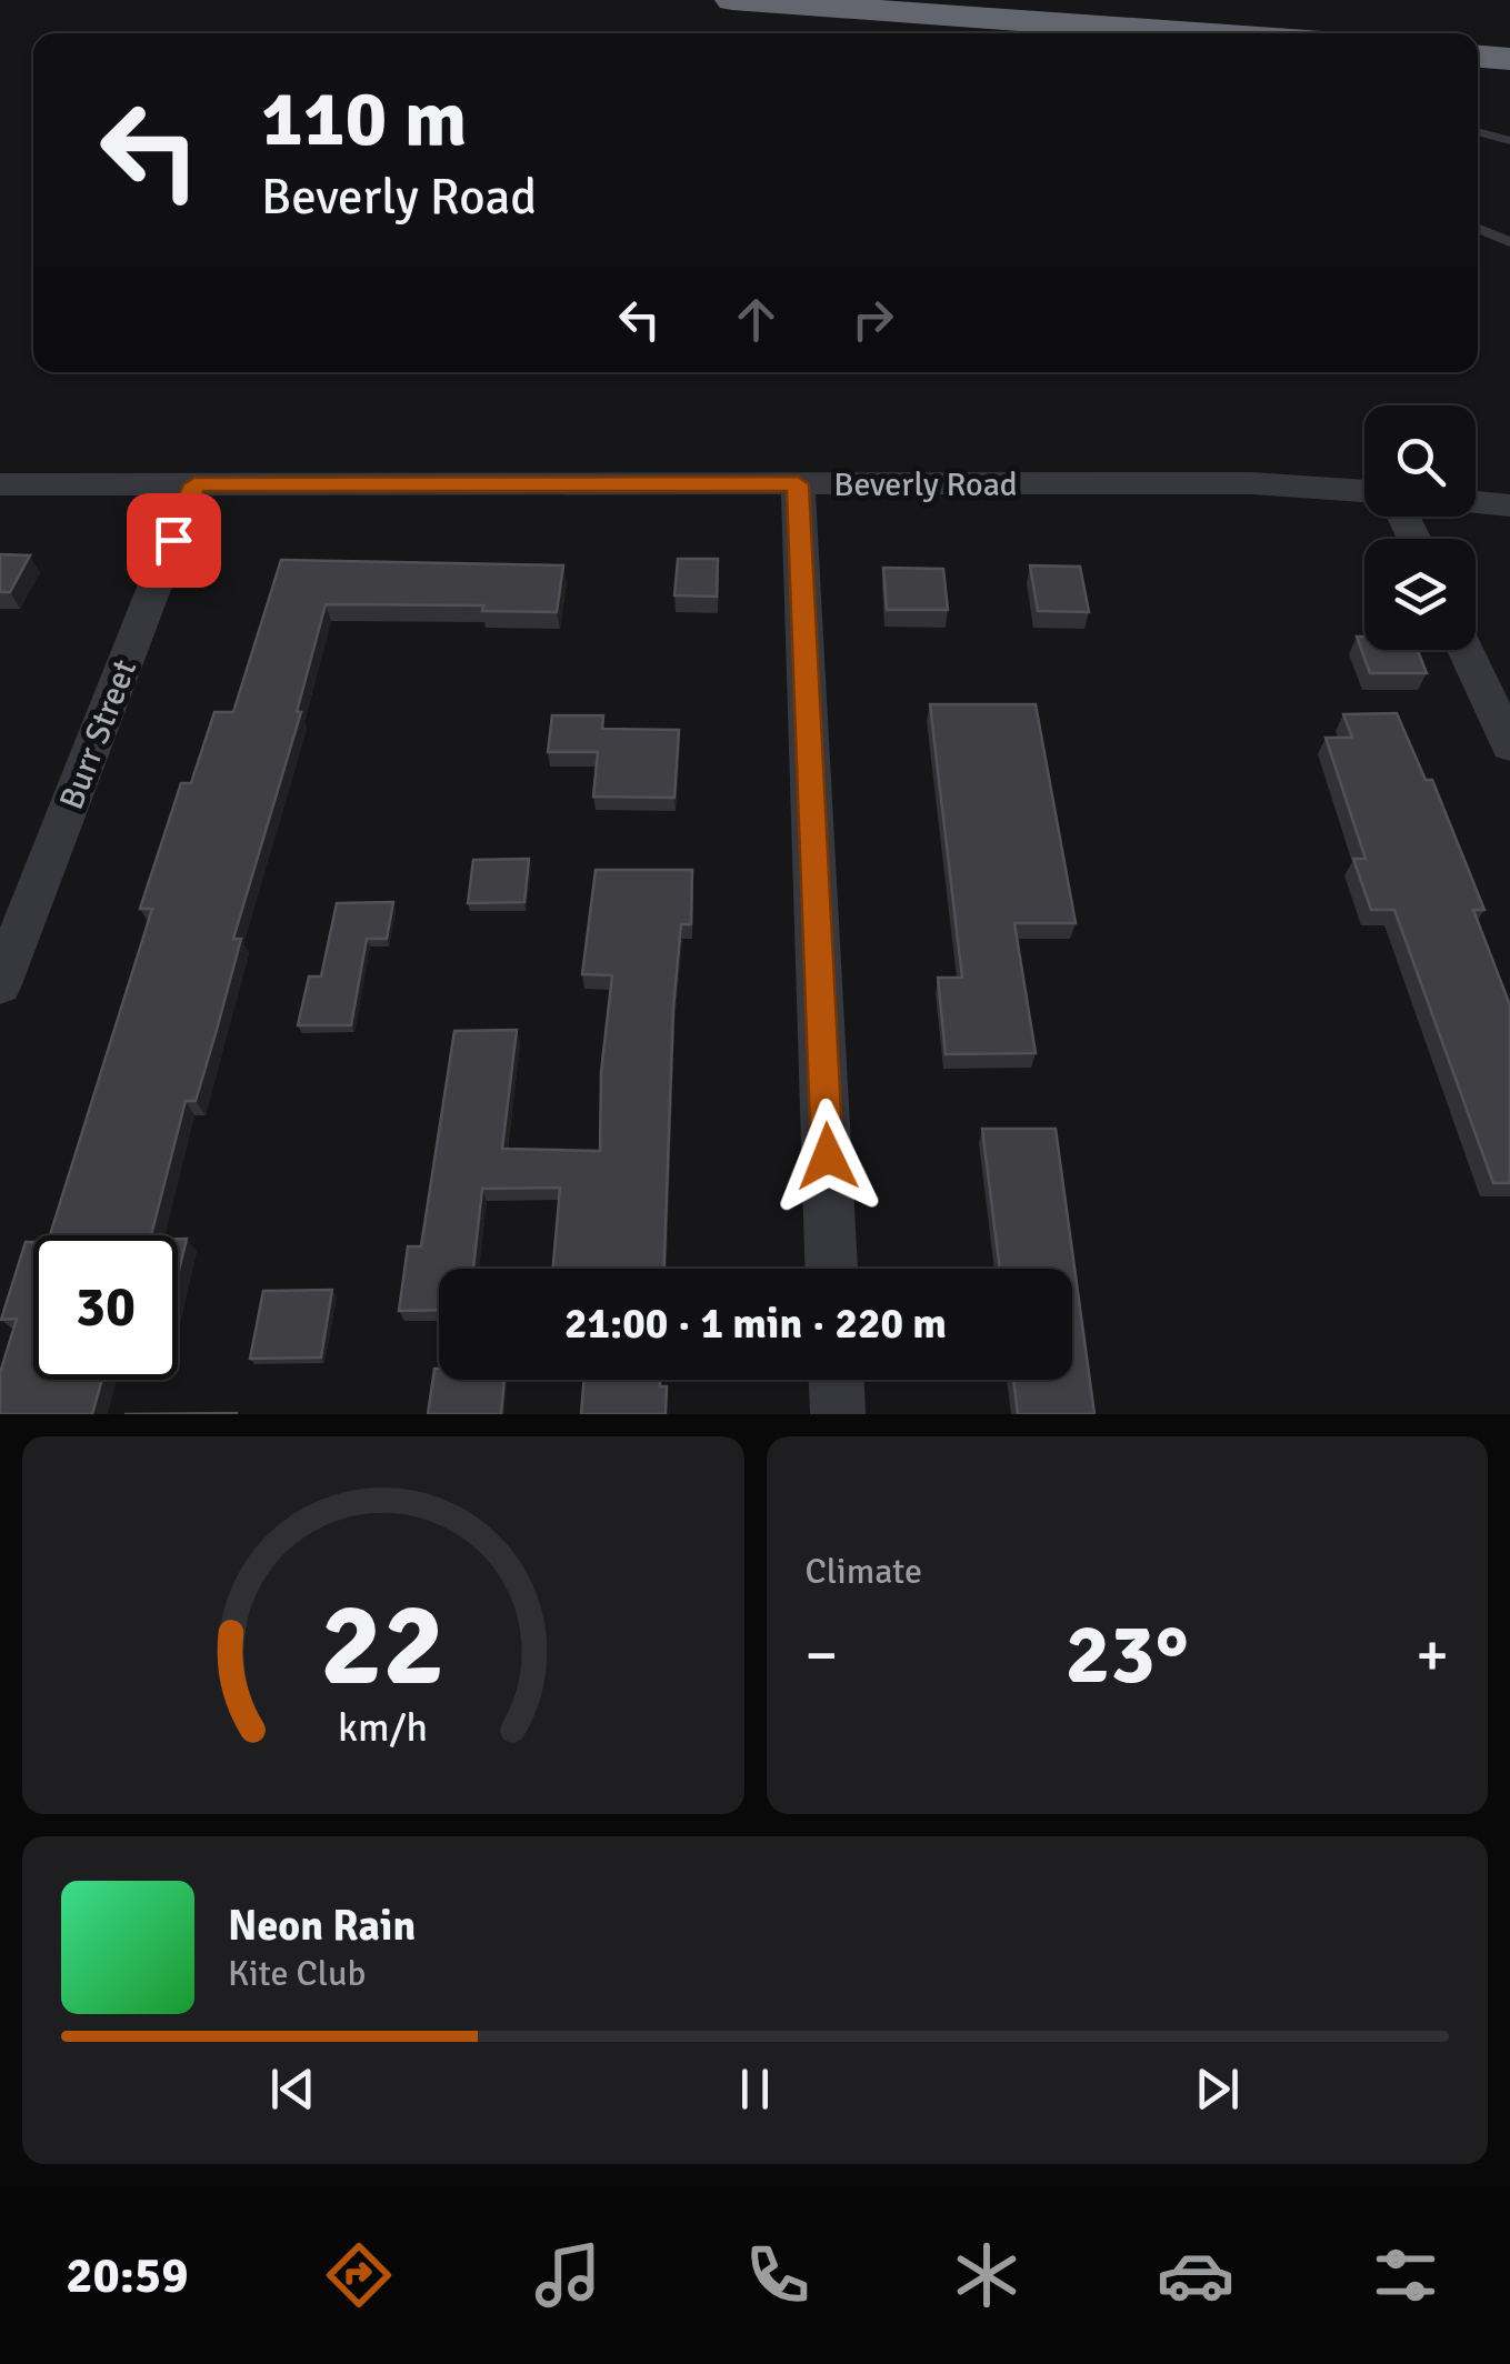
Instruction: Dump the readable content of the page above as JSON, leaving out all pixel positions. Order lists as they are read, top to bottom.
{
  "streets": {
    "street": ["Beverly Road", "Burr Street"]
  },
  "crossings": [
    ["Beverly Road", "Burr Street"]
  ],
  "page": {
    "turn": ["110 m", "Beverly Road"],
    "limit": "30",
    "trip": "21:00 · 1 min · 220 m",
    "tile": "Climate",
    "heat": ["−", "23°", "+"],
    "song": ["Neon Rain", "Kite Club"],
    "tabs": "20:59",
    "gauge": ["22", "km/h"]
  }
}
